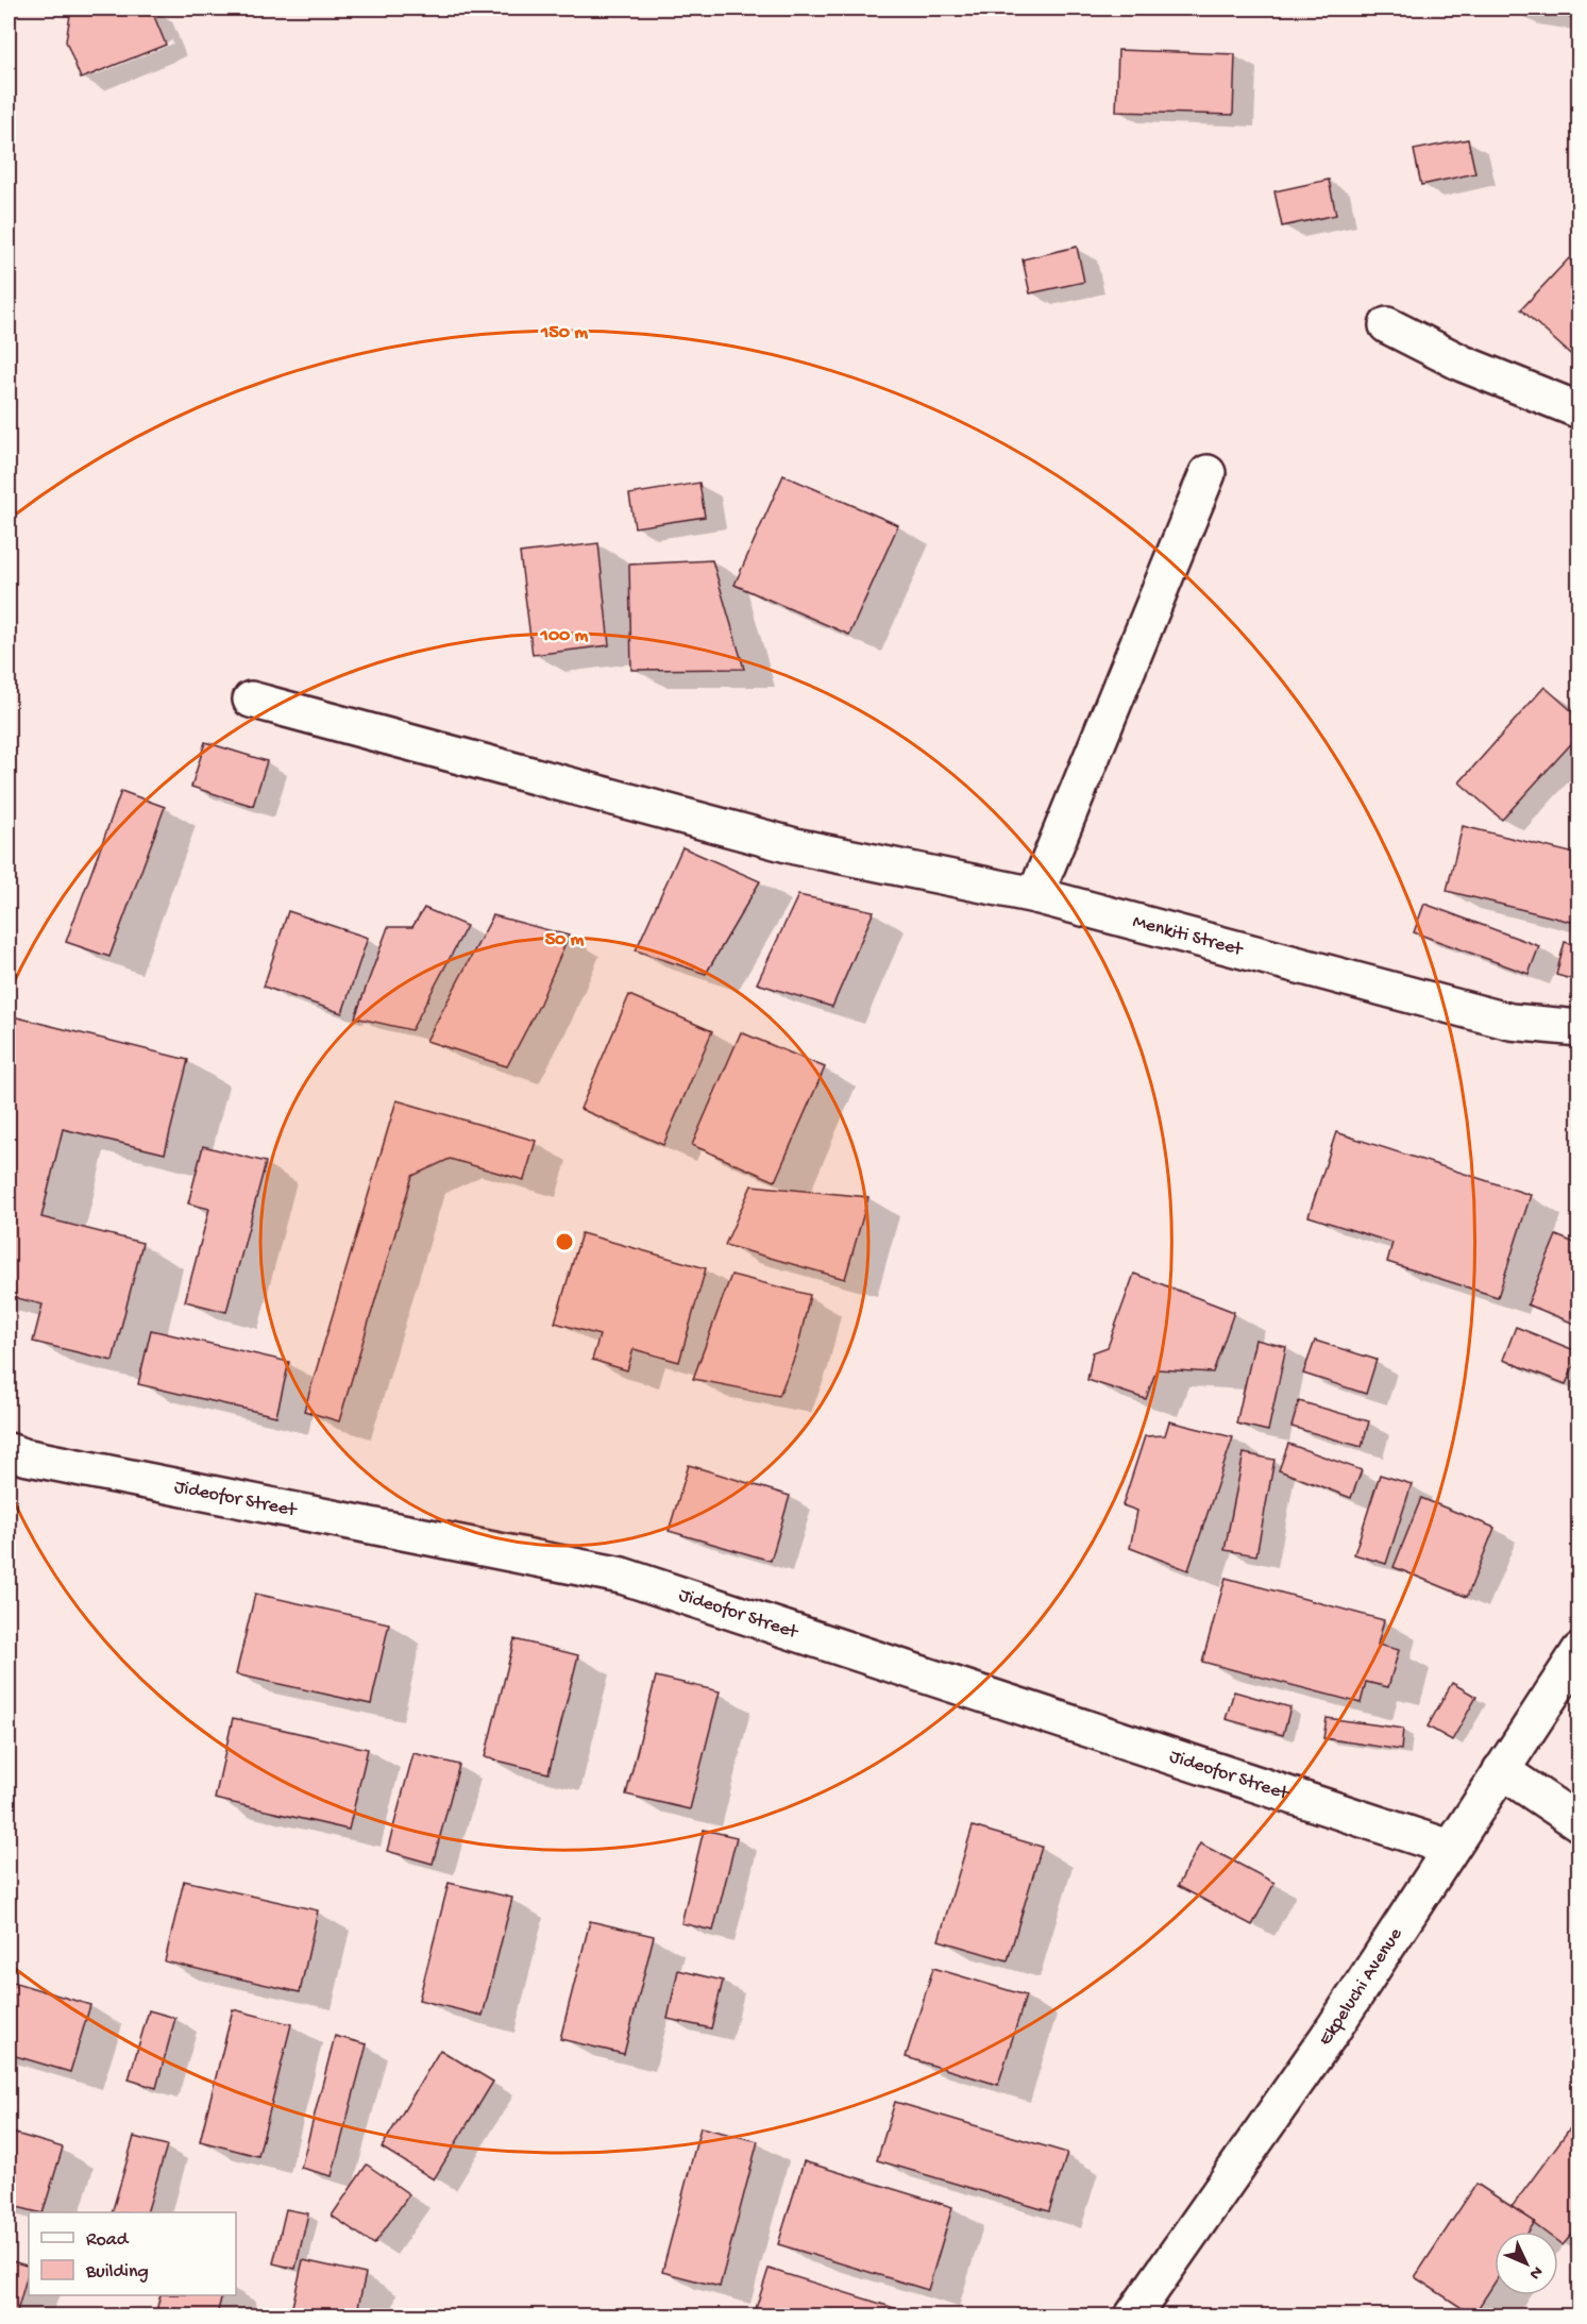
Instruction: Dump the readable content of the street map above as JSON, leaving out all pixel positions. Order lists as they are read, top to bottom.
{
  "streets": {
    "street": ["Menkiti Street", "Jideofor Street", "Ekpeluchi Avenue"]
  },
  "crossings": [
    ["Jideofor Street", "Ekpeluchi Avenue"]
  ],
  "legend": ["Road", "Building"],
  "north": "bottom right",
  "rings": ["150 m", "100 m", "50 m"]
}
